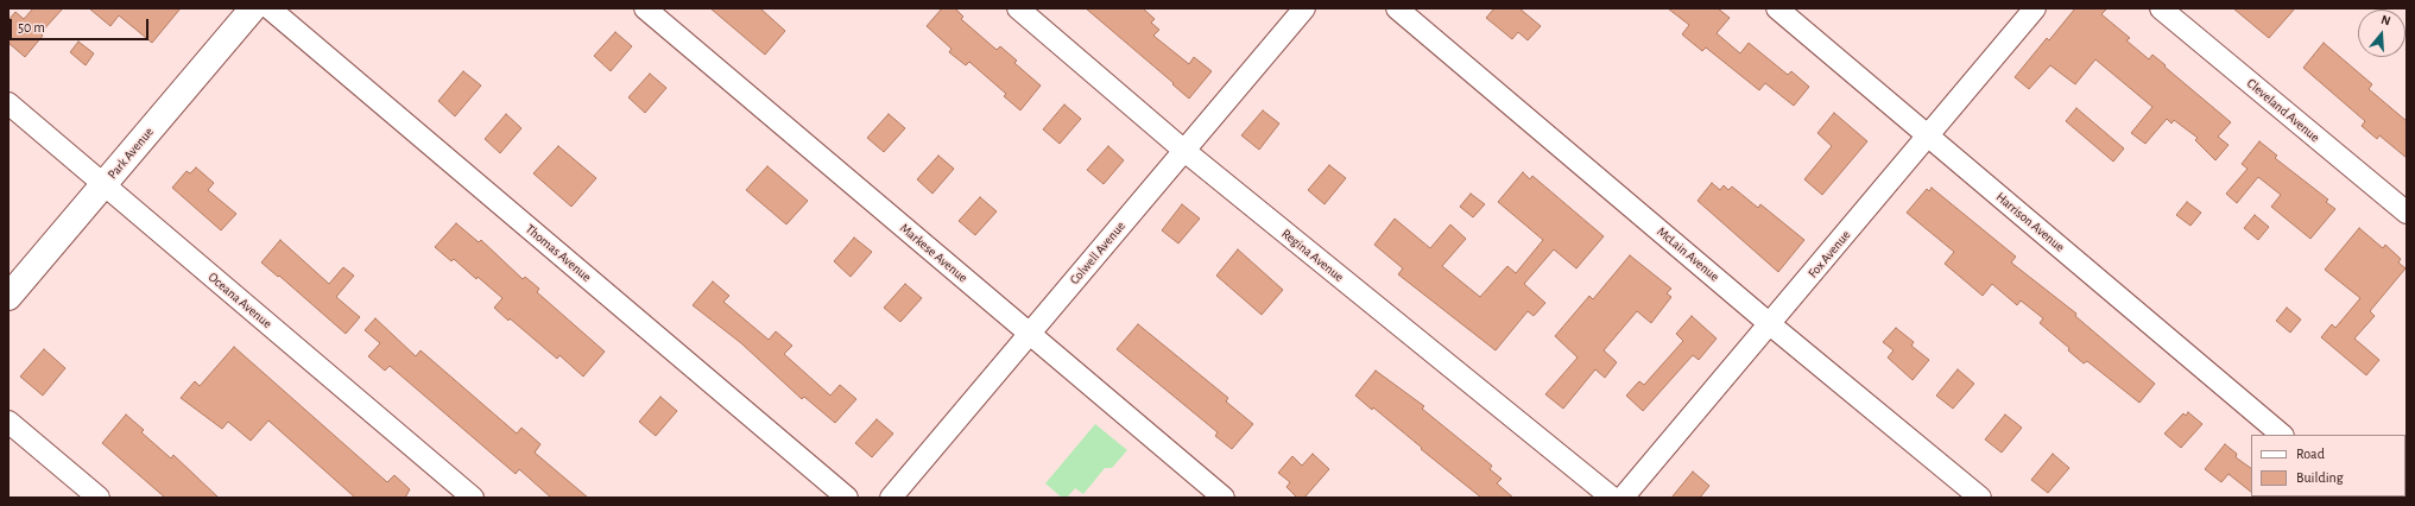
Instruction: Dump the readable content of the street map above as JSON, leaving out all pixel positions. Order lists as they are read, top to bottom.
{
  "streets": {
    "street": [
      "Cleveland Avenue",
      "Park Avenue",
      "Harrison Avenue",
      "Thomas Avenue",
      "Markese Avenue",
      "Colwell Avenue",
      "McLain Avenue",
      "Fox Avenue",
      "Regina Avenue",
      "Oceana Avenue"
    ]
  },
  "crossings": [
    ["Park Avenue", "Oceana Avenue"],
    ["Harrison Avenue", "Fox Avenue"],
    ["Markese Avenue", "Colwell Avenue"],
    ["Colwell Avenue", "Regina Avenue"],
    ["McLain Avenue", "Fox Avenue"]
  ],
  "legend": ["Road", "Building"],
  "scale_bar": "50 m",
  "north": "top"
}
